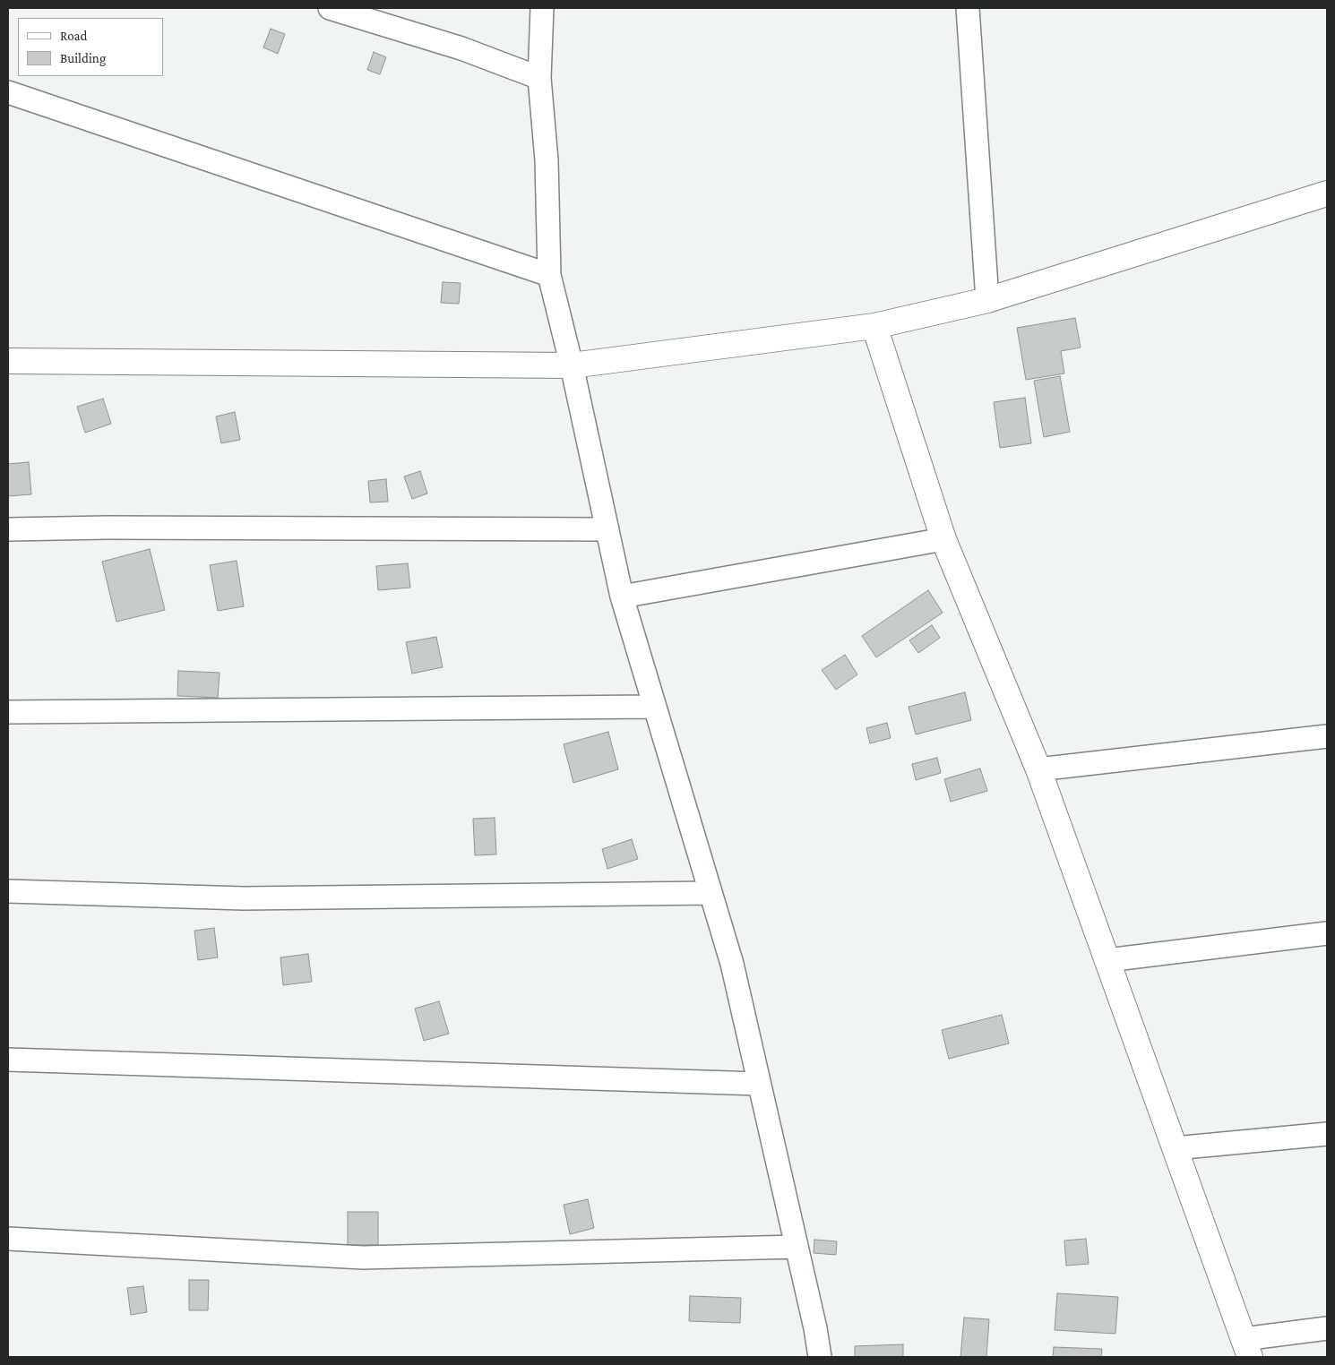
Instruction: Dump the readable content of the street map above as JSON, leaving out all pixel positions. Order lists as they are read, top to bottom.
{
  "legend": ["Road", "Building"]
}
